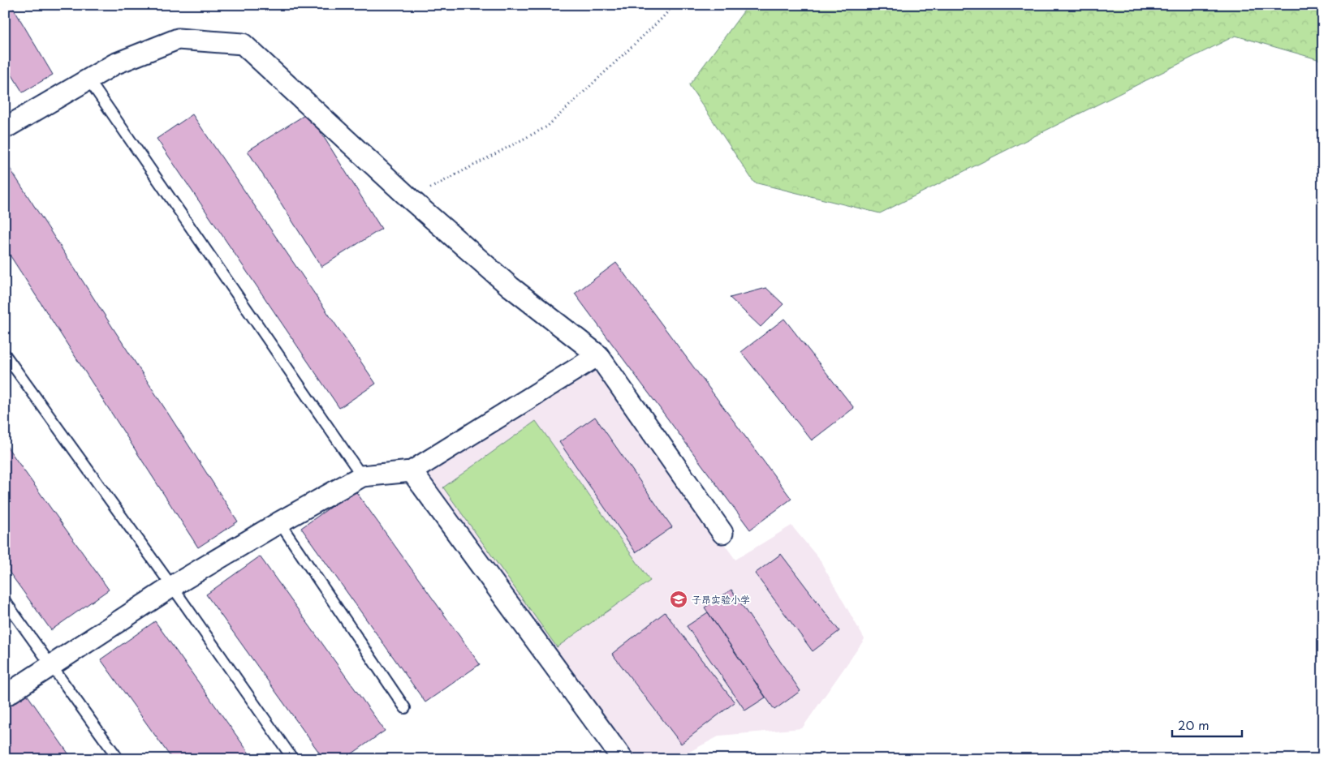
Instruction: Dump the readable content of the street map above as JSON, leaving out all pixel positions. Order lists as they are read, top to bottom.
{
  "places": {
    "school or university": ["子昂实验小学"]
  },
  "scale_bar": "20 m"
}
